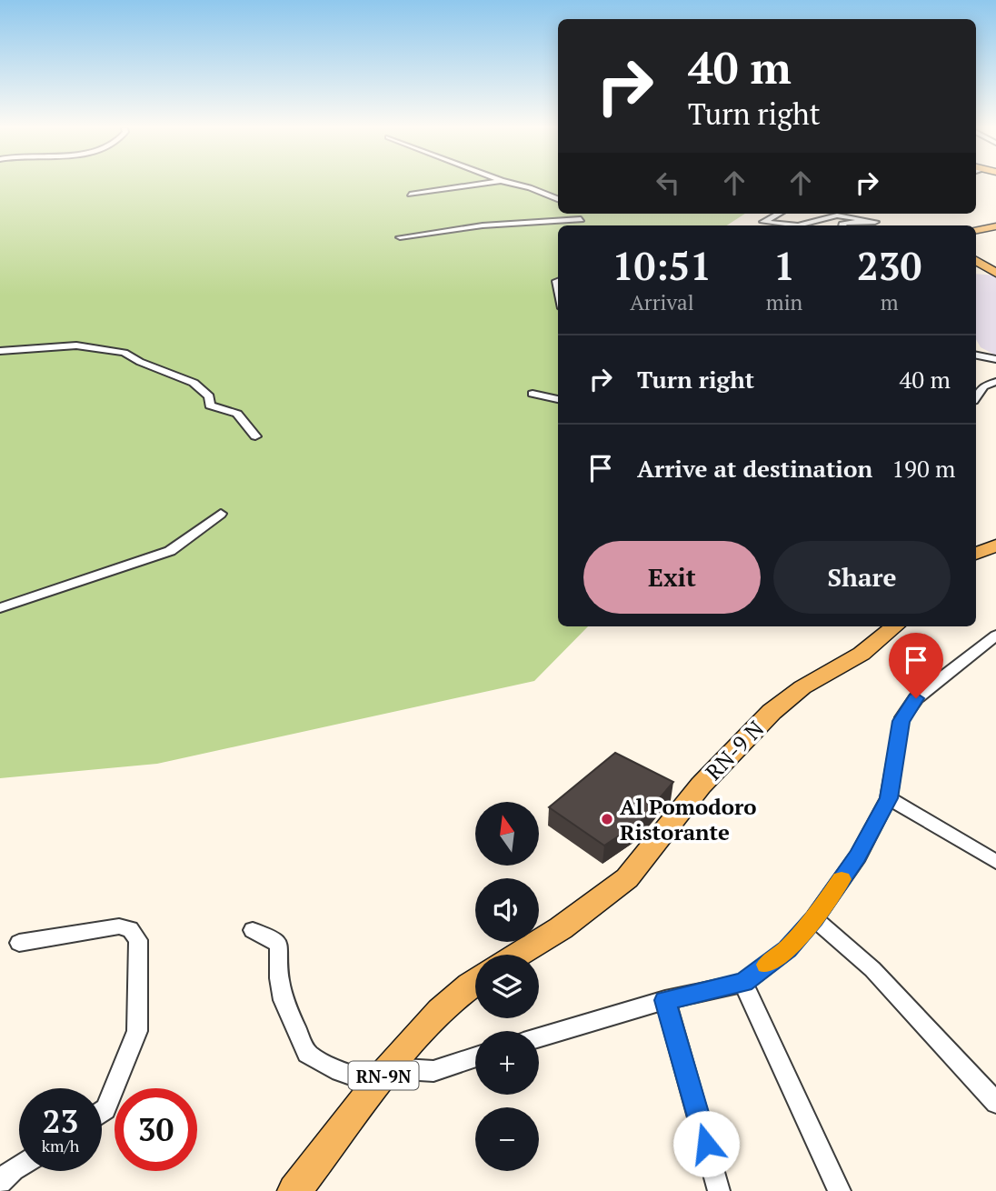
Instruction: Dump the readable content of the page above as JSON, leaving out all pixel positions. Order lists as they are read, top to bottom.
{
  "streets": {
    "main road": ["RN-9 N", "RN-9N"]
  },
  "places": ["Al Pomodoro Ristorante"],
  "north": "top",
  "page": {
    "turn": ["40 m", "Turn right"],
    "eta": [
      "10:51",
      "Arrival",
      "1",
      "min",
      "230",
      "m"
    ],
    "list": [
      {
        "name": "Turn right",
        "value": "40 m"
      },
      {
        "name": "Arrive at destination",
        "value": "190 m"
      }
    ],
    "buttons": ["Exit", "Share"],
    "map_buttons": ["+", "−"],
    "speed": "23 km/h",
    "limit": "30"
  }
}
